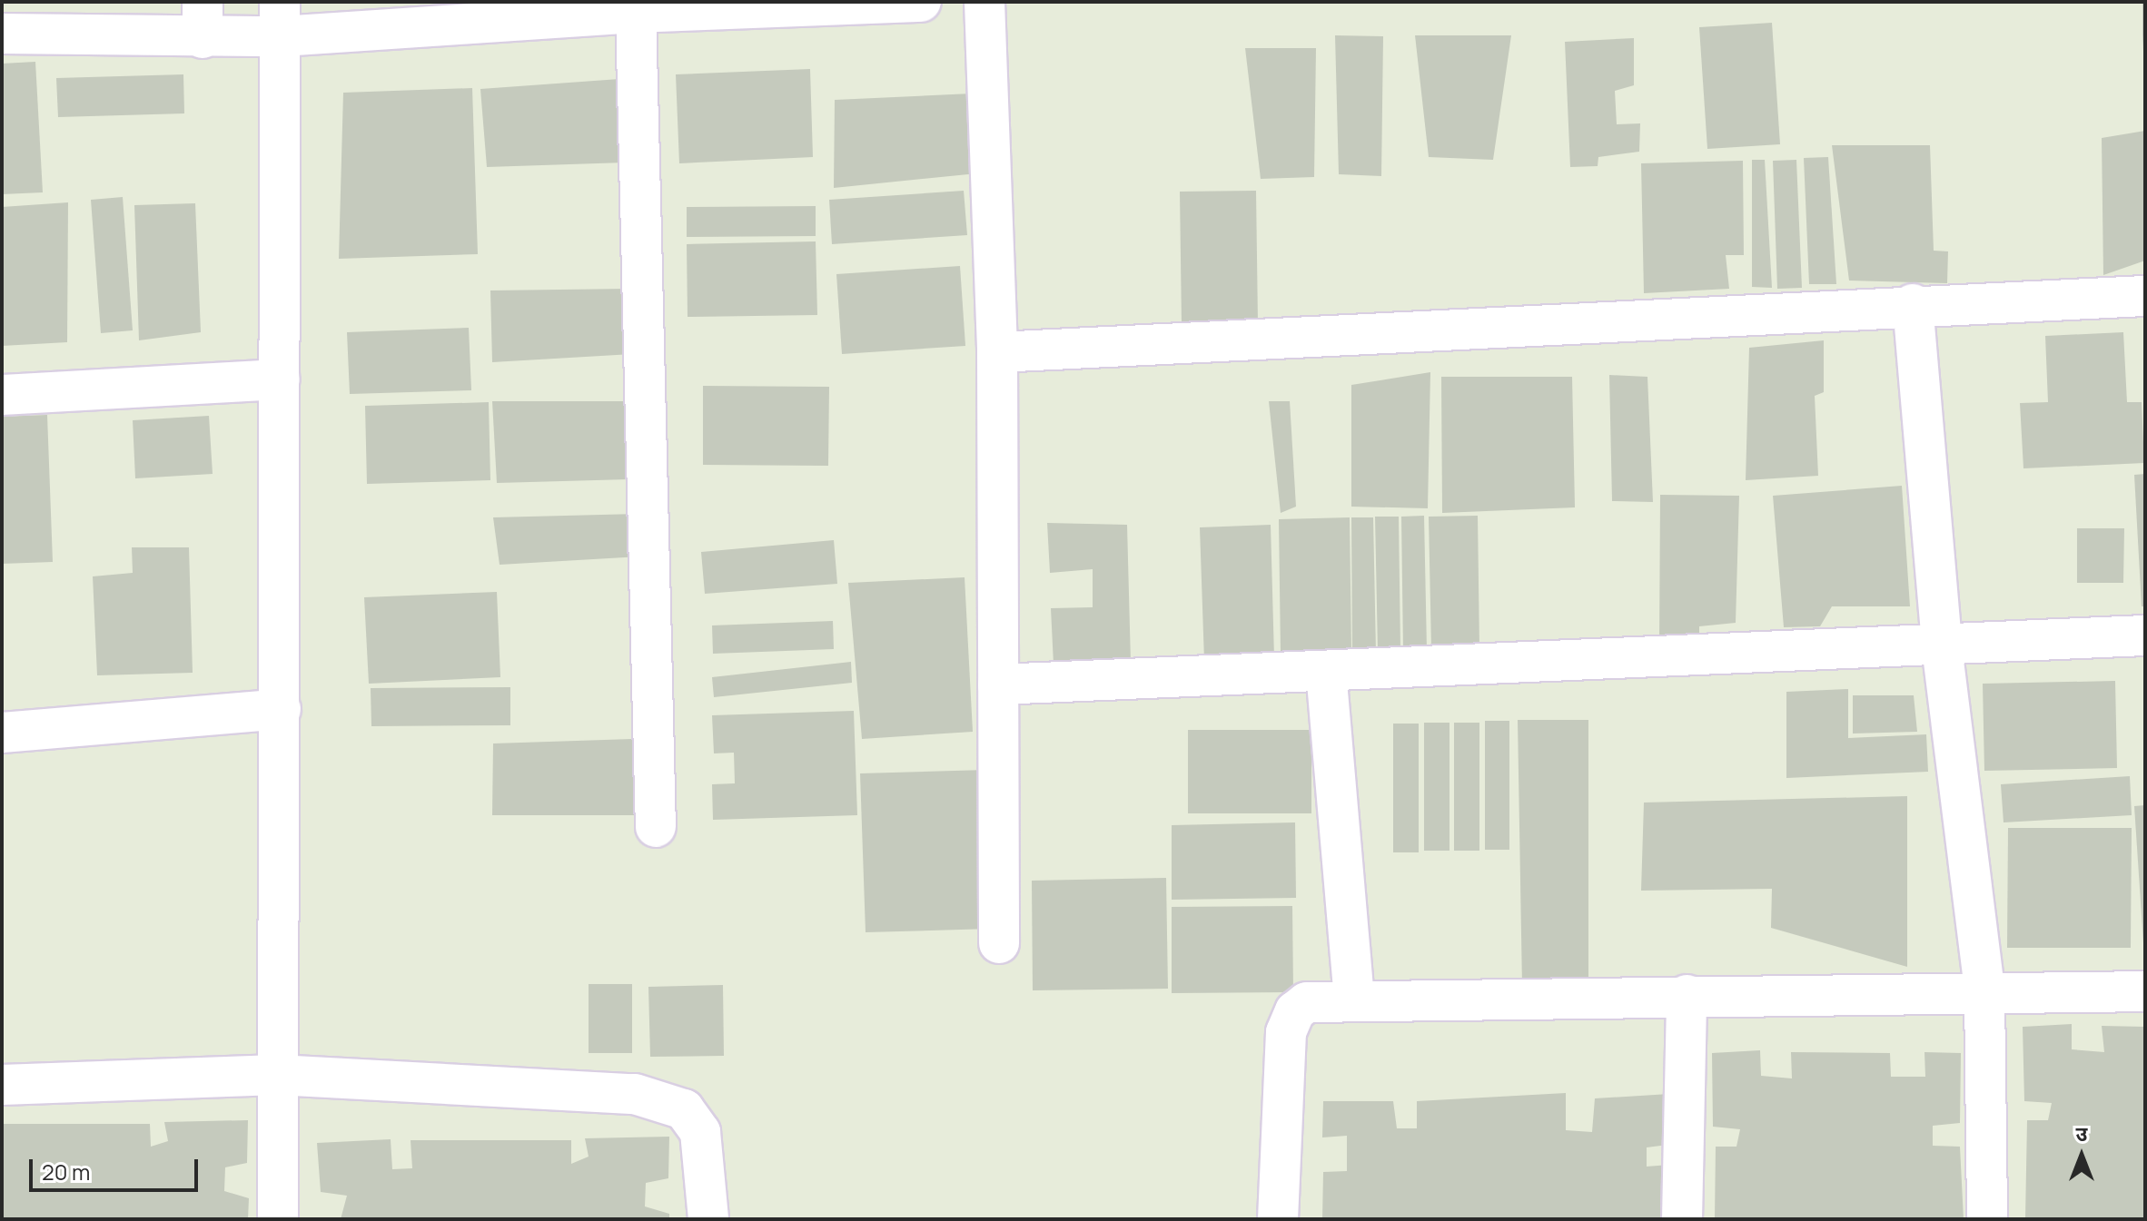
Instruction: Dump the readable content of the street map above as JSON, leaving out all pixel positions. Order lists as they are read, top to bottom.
{
  "scale_bar": "20 m",
  "north": "top"
}
